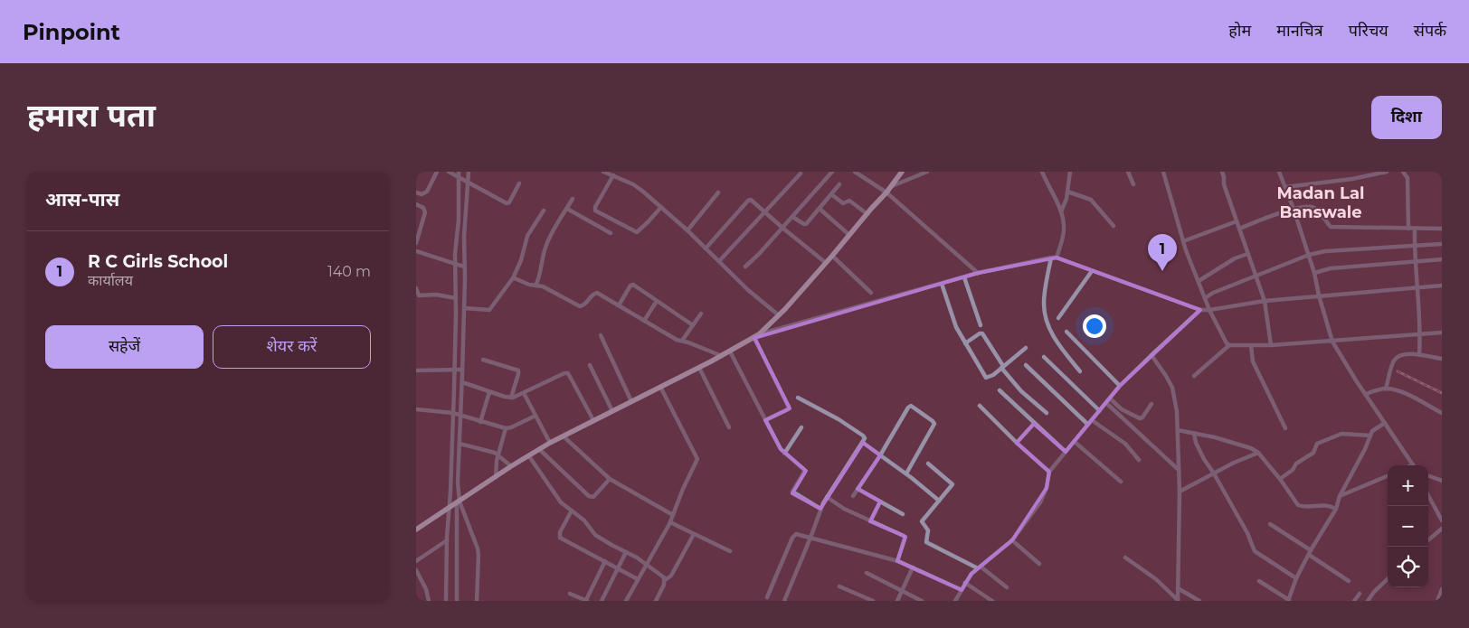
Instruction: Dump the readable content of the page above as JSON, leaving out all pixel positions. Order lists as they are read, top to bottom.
{
  "districts": ["Madan Lal Banswale"],
  "page": {
    "header": "Pinpoint",
    "nav": [
      "होम",
      "मानचित्र",
      "परिचय",
      "संपर्क"
    ],
    "title": "हमारा पता",
    "buttons": [
      "दिशा",
      ["सहेजें", "शेयर करें"]
    ],
    "heading": "आस-पास",
    "list": [
      {
        "mark": "1",
        "name": "R C Girls School",
        "note": "कार्यालय",
        "value": "140 m"
      }
    ],
    "pins": "1",
    "map_buttons": ["+", "−"]
  }
}
